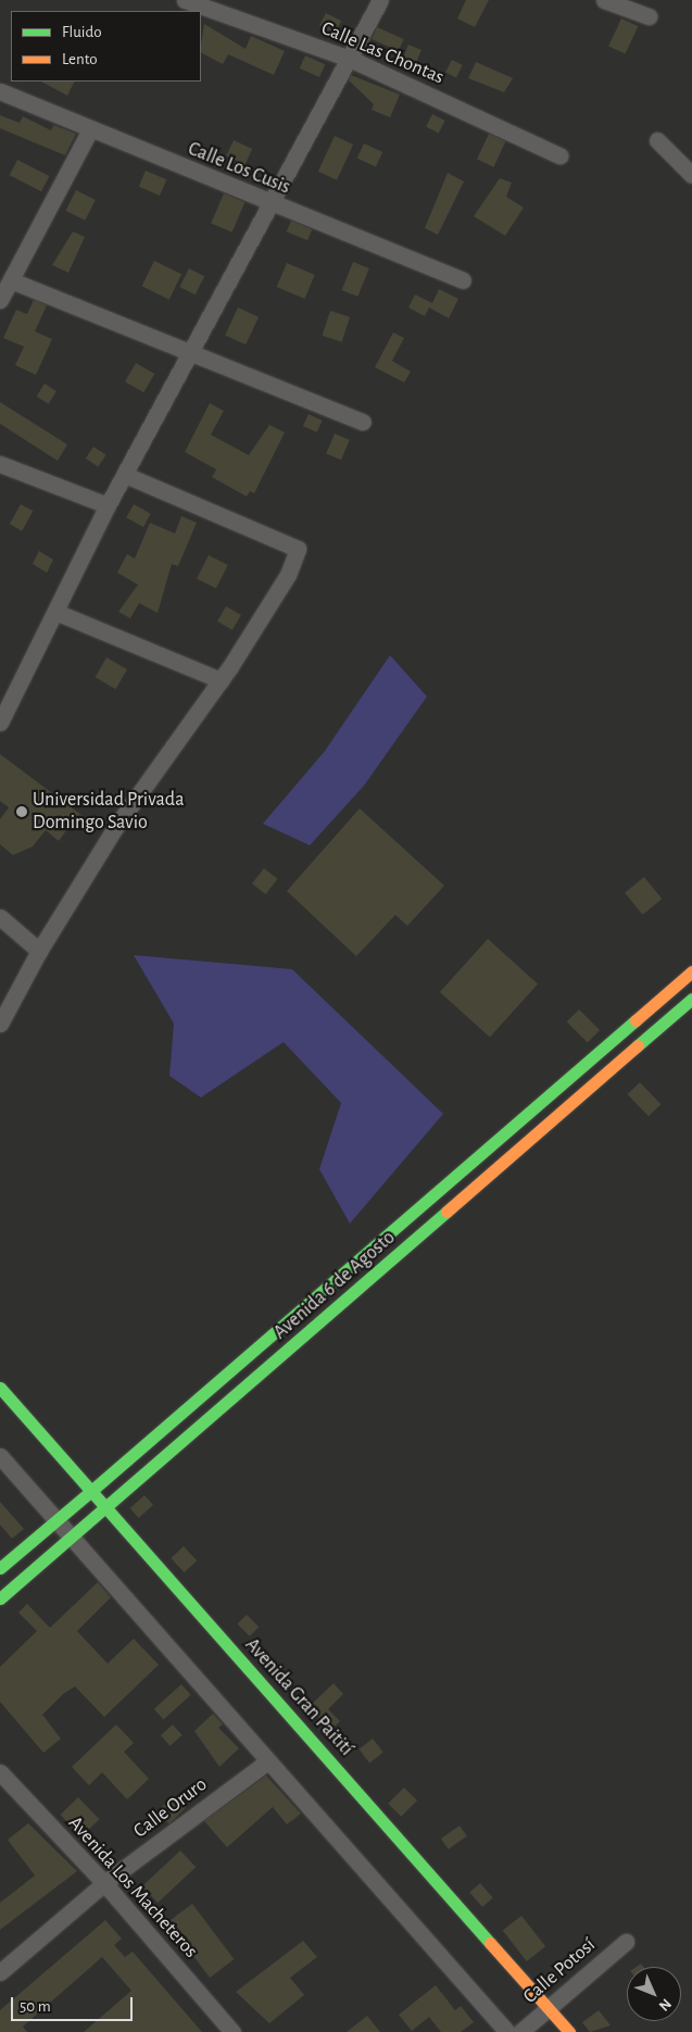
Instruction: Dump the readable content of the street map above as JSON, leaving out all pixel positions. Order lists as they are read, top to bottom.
{
  "streets": {
    "street": [
      "Calle Las Chontas",
      "Calle Los Cusis",
      "Avenida 6 de Agosto",
      "Avenida Gran Paitití",
      "Calle Oruro",
      "Avenida Los Macheteros",
      "Calle Potosí"
    ]
  },
  "crossings": [
    ["Avenida 6 de Agosto", "Avenida Gran Paitití"],
    ["Avenida Gran Paitití", "Calle Potosí"],
    ["Calle Oruro", "Avenida Los Macheteros"]
  ],
  "places": ["Universidad Privada Domingo Savio"],
  "legend": ["Fluido", "Lento"],
  "scale_bar": "50 m",
  "north": "bottom right"
}
